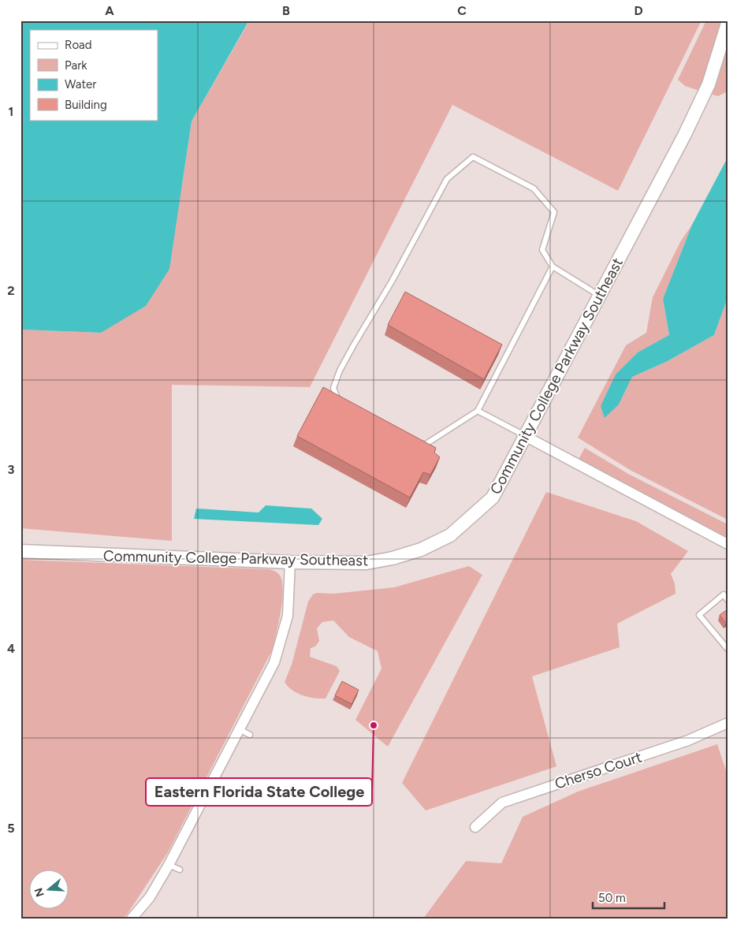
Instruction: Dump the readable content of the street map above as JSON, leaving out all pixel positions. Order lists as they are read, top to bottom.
{
  "streets": {
    "street": ["Community College Parkway Southeast", "Cherso Court"]
  },
  "places": ["Eastern Florida State College"],
  "legend": [
    "Road",
    "Park",
    "Water",
    "Building"
  ],
  "scale_bar": "50 m",
  "north": "left",
  "grid": {
    "columns": [
      "A",
      "B",
      "C",
      "D"
    ],
    "rows": [
      "1",
      "2",
      "3",
      "4",
      "5"
    ]
  }
}
